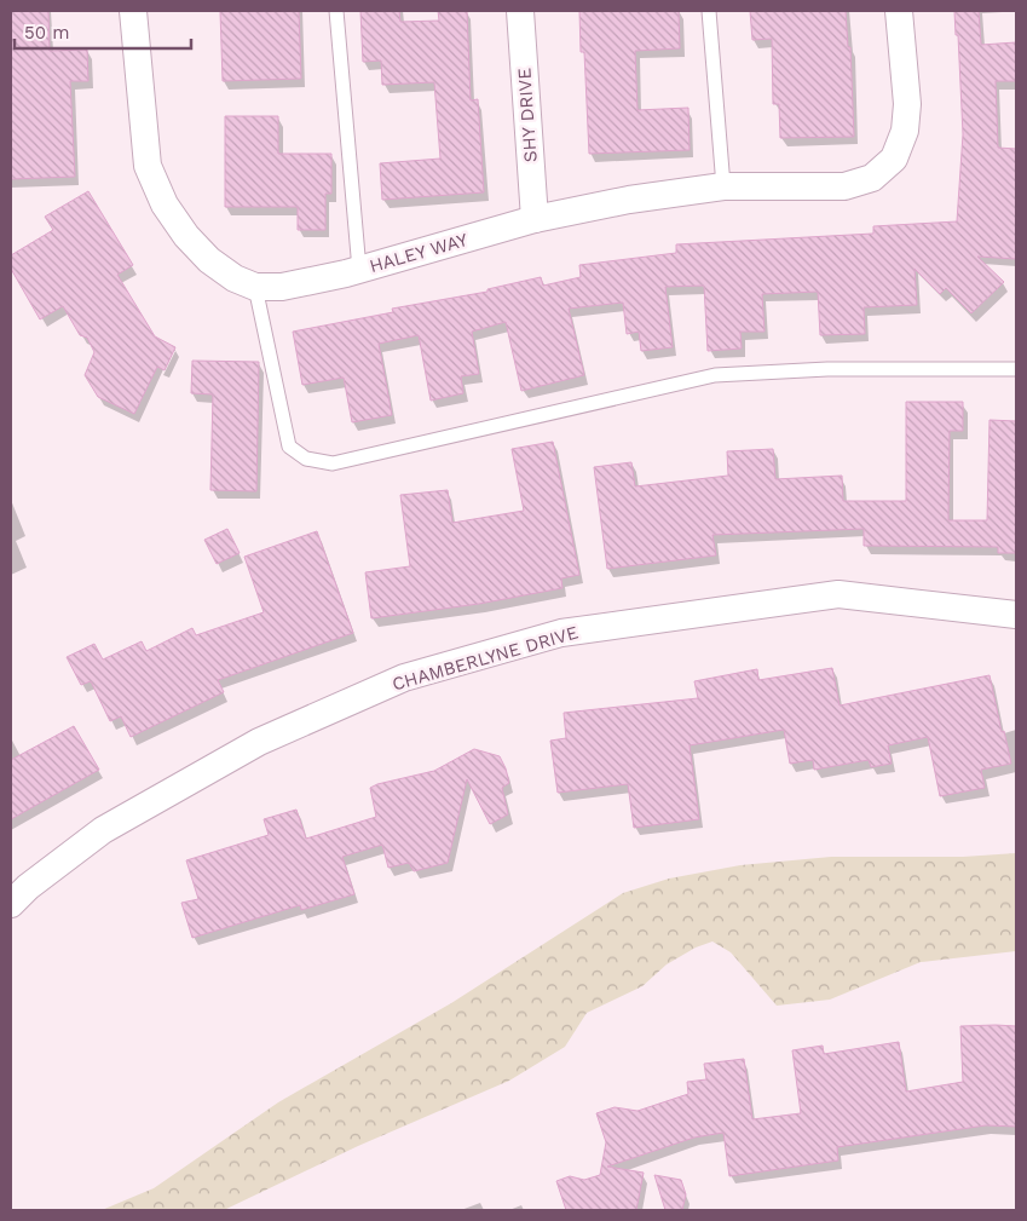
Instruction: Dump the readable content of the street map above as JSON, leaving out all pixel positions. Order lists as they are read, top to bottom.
{
  "streets": {
    "street": ["SHY DRIVE", "HALEY WAY", "CHAMBERLYNE DRIVE"]
  },
  "crossings": [
    ["SHY DRIVE", "HALEY WAY"]
  ],
  "scale_bar": "50 m"
}
